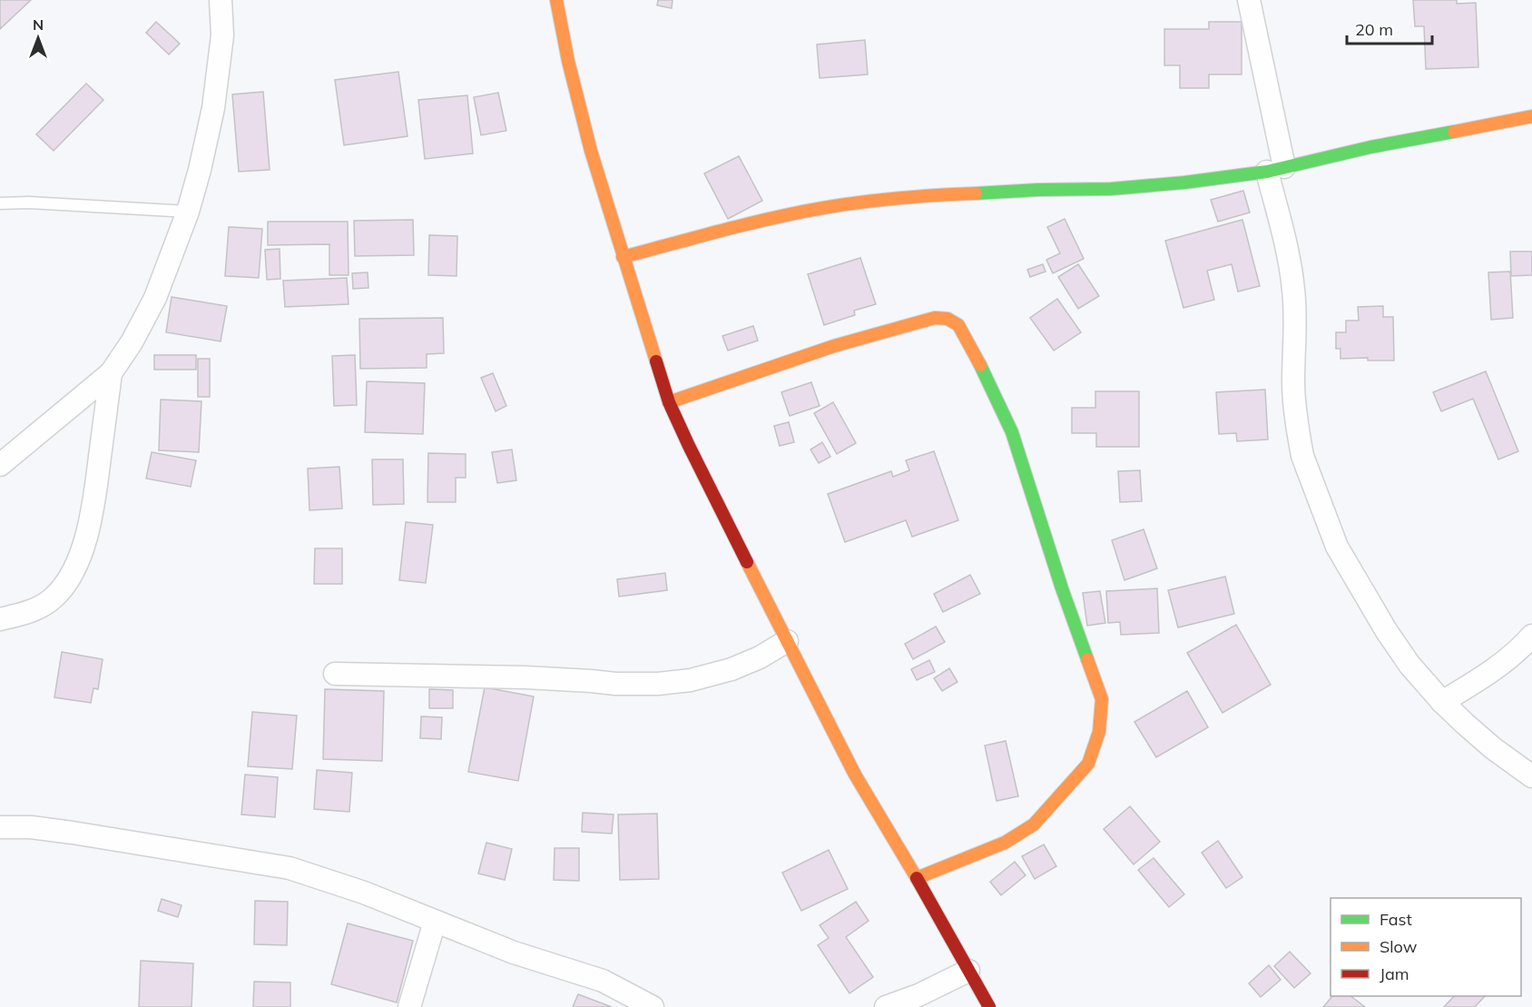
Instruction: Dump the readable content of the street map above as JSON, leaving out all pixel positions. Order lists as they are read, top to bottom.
{
  "legend": ["Fast", "Slow", "Jam"],
  "scale_bar": "20 m",
  "north": "top"
}
